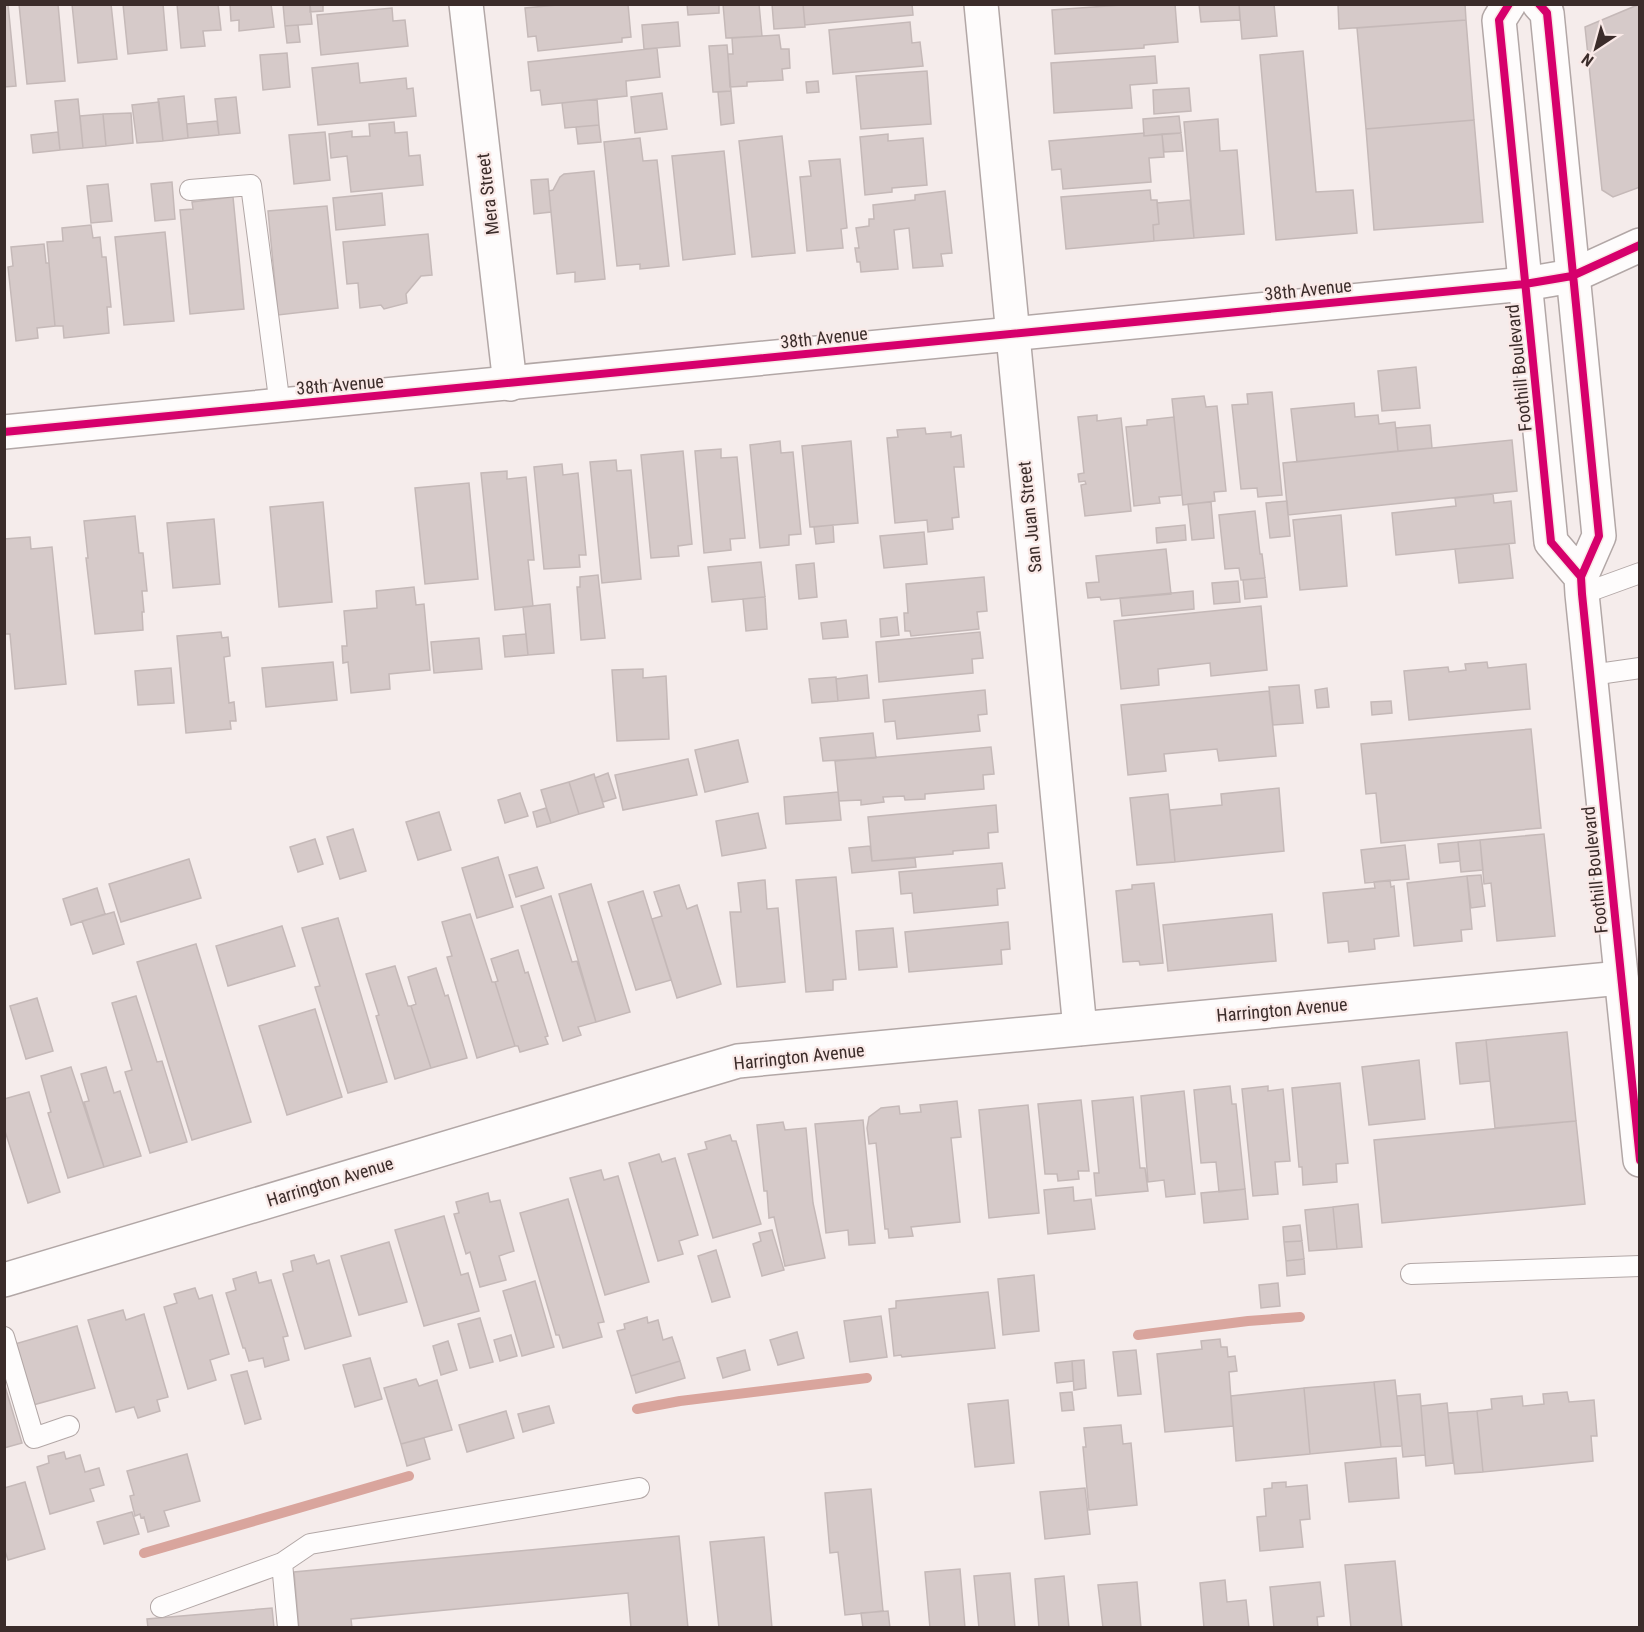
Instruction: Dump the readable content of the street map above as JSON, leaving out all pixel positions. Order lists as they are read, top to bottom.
{
  "streets": {
    "street": [
      "Mera Street",
      "38th Avenue",
      "Foothill Boulevard",
      "San Juan Street",
      "Harrington Avenue"
    ]
  },
  "crossings": [
    ["Mera Street", "38th Avenue"],
    ["38th Avenue", "Foothill Boulevard"],
    ["38th Avenue", "San Juan Street"],
    ["Foothill Boulevard", "Harrington Avenue"],
    ["San Juan Street", "Harrington Avenue"]
  ],
  "north": "bottom left"
}
